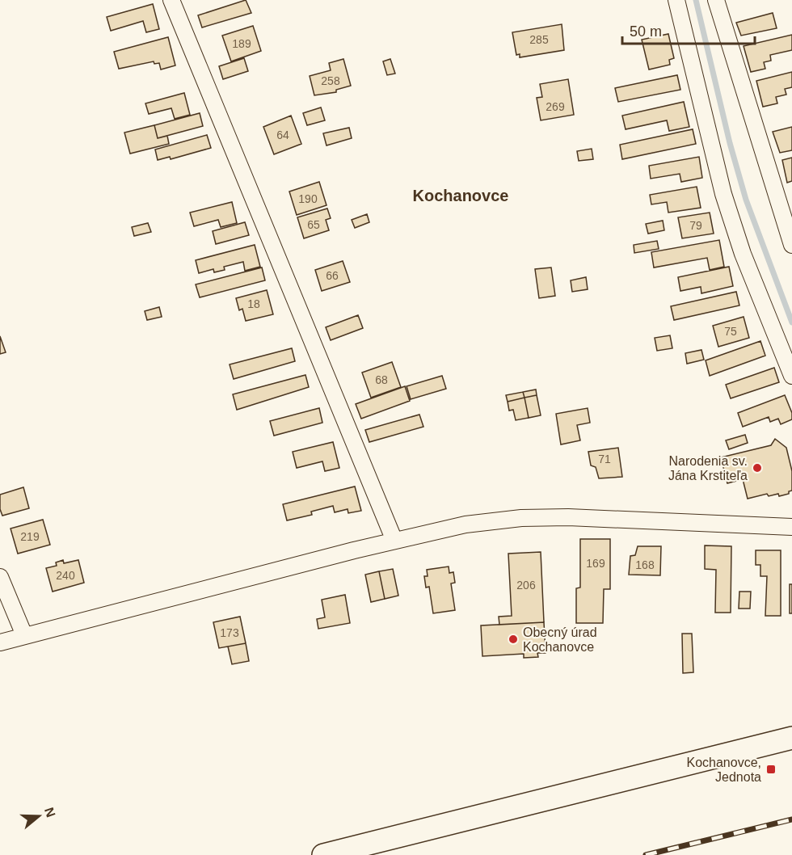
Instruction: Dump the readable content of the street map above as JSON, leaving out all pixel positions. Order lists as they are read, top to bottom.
{
  "districts": ["Kochanovce"],
  "places": {
    "other": ["Narodenia sv. Jána Krstiteľa", "Obecný úrad Kochanovce"],
    "transit": ["Kochanovce, Jednota"]
  },
  "house_numbers": [
    "285",
    "189",
    "258",
    "269",
    "64",
    "190",
    "65",
    "79",
    "66",
    "18",
    "75",
    "68",
    "71",
    "219",
    "169",
    "168",
    "240",
    "206",
    "173"
  ],
  "scale_bar": "50 m",
  "north": "right"
}
